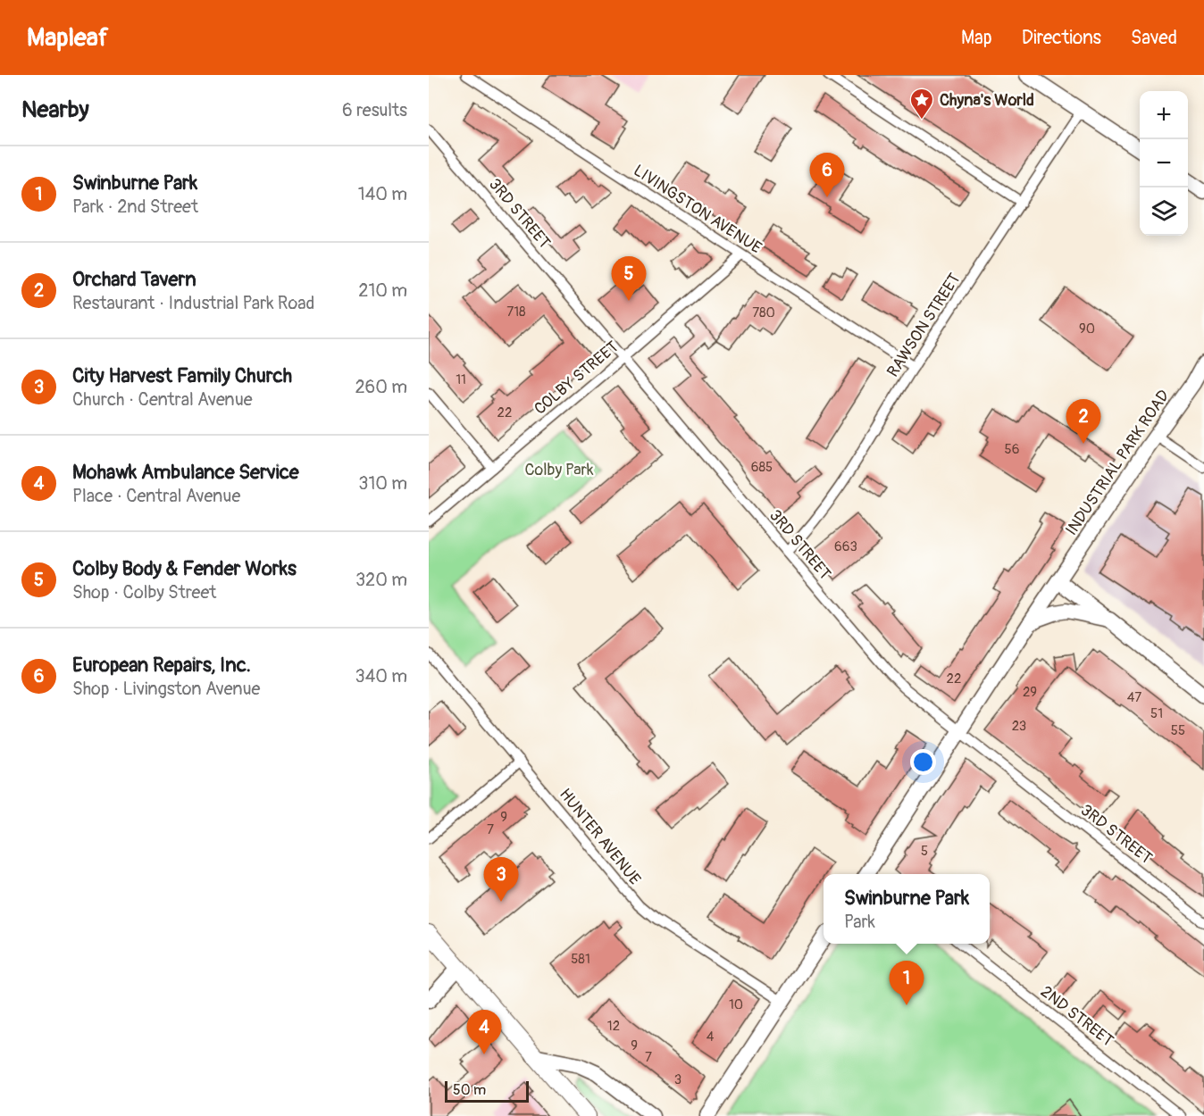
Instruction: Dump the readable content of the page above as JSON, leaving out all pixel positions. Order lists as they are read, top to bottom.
{
  "streets": {
    "street": [
      "LIVINGSTON AVENUE",
      "3RD STREET",
      "RAWSON STREET",
      "COLBY STREET",
      "INDUSTRIAL PARK ROAD",
      "HUNTER AVENUE",
      "2ND STREET"
    ]
  },
  "crossings": [
    ["LIVINGSTON AVENUE", "RAWSON STREET"],
    ["LIVINGSTON AVENUE", "COLBY STREET"],
    ["3RD STREET", "RAWSON STREET"],
    ["3RD STREET", "COLBY STREET"],
    ["3RD STREET", "INDUSTRIAL PARK ROAD"]
  ],
  "parks": ["Colby Park"],
  "places": {
    "place": ["Chyna's World"]
  },
  "house_numbers": [
    "718",
    "780",
    "90",
    "11",
    "22",
    "56",
    "685",
    "663",
    "22",
    "29",
    "47",
    "51",
    "23",
    "55",
    "9",
    "7",
    "5",
    "581",
    "10",
    "12",
    "4",
    "9",
    "7",
    "3"
  ],
  "scale_bar": "50 m",
  "page": {
    "header": "Mapleaf",
    "nav": ["Map", "Directions", "Saved"],
    "heading": ["Nearby", "6 results"],
    "map_buttons": ["+", "−"],
    "list": [
      {
        "mark": "1",
        "name": "Swinburne Park",
        "note": "Park · 2nd Street",
        "value": "140 m"
      },
      {
        "mark": "2",
        "name": "Orchard Tavern",
        "note": "Restaurant · Industrial Park Road",
        "value": "210 m"
      },
      {
        "mark": "3",
        "name": "City Harvest Family Church",
        "note": "Church · Central Avenue",
        "value": "260 m"
      },
      {
        "mark": "4",
        "name": "Mohawk Ambulance Service",
        "note": "Place · Central Avenue",
        "value": "310 m"
      },
      {
        "mark": "5",
        "name": "Colby Body & Fender Works",
        "note": "Shop · Colby Street",
        "value": "320 m"
      },
      {
        "mark": "6",
        "name": "European Repairs, Inc.",
        "note": "Shop · Livingston Avenue",
        "value": "340 m"
      }
    ],
    "pins": [
      "6",
      "5",
      "2",
      "3",
      "1",
      "4"
    ],
    "popup": ["Swinburne Park", "Park"],
    "scale": "50 m"
  }
}
